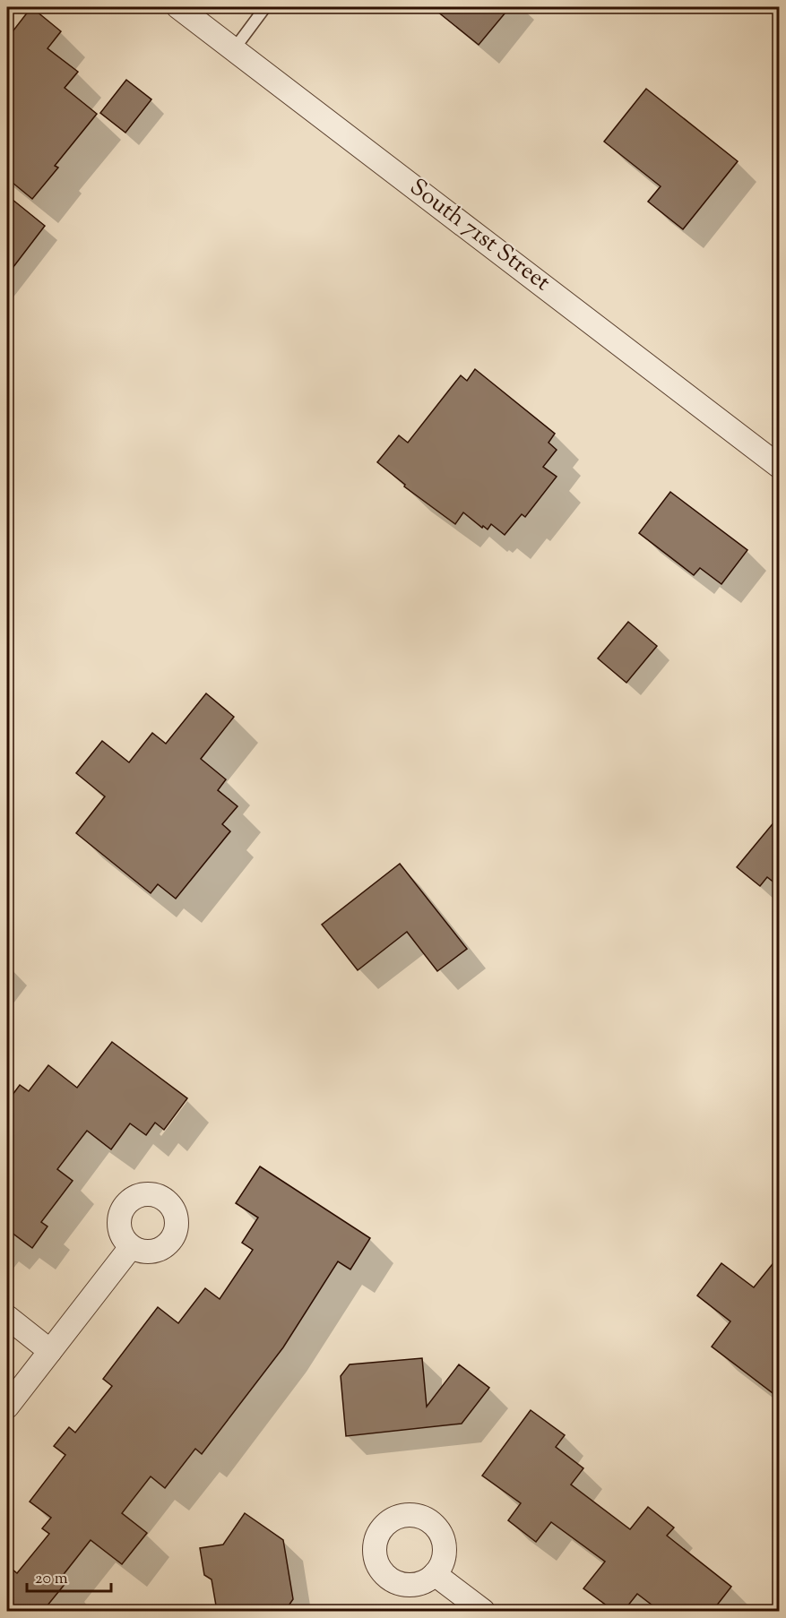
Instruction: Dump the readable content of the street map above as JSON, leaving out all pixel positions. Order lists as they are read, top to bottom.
{
  "streets": {
    "street": ["South 71st Street"]
  },
  "scale_bar": "20 m"
}
